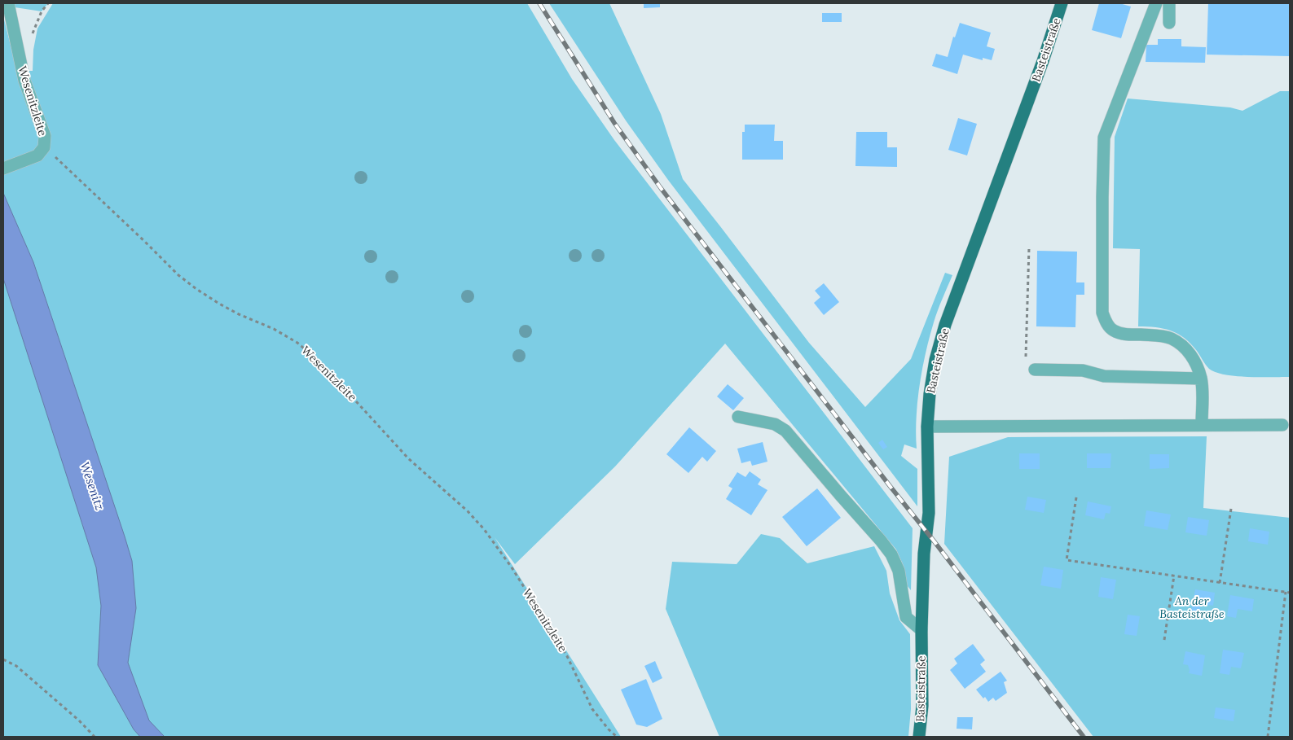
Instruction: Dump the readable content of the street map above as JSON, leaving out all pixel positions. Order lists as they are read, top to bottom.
{
  "streets": {
    "main road": ["Basteistraße"],
    "street": ["Wesenitzleite"]
  },
  "water": ["Wesenitz"],
  "parks": ["An der Basteistraße"]
}
